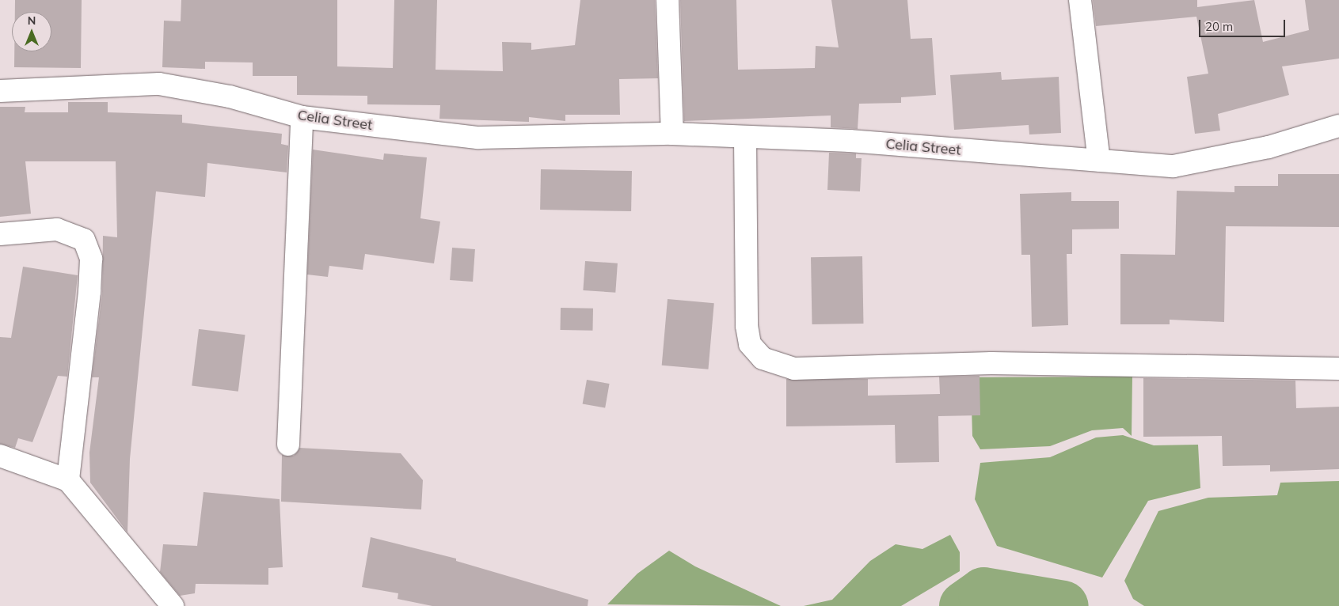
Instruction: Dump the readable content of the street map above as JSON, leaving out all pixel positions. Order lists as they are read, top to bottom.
{
  "streets": {
    "street": ["Celia Street"]
  },
  "scale_bar": "20 m",
  "north": "top"
}
